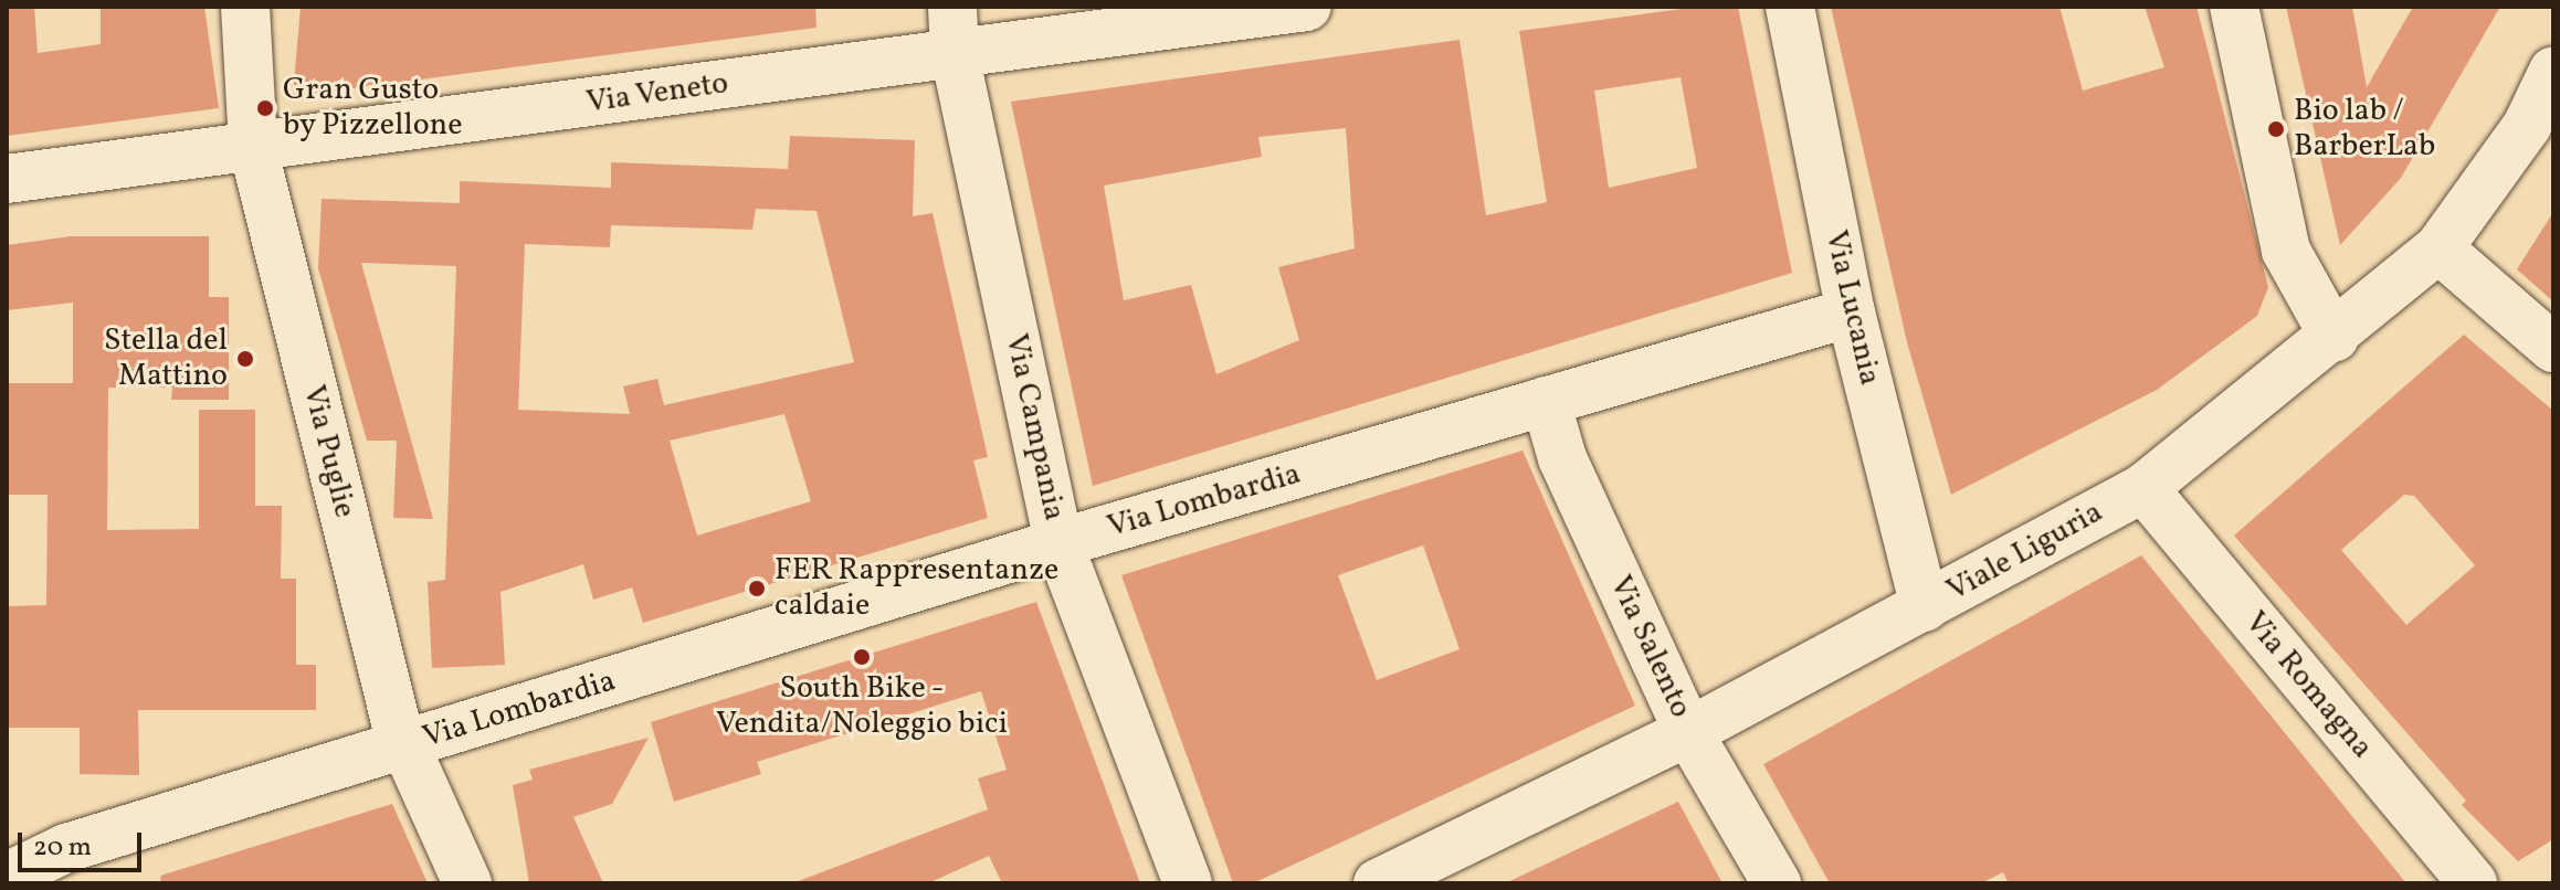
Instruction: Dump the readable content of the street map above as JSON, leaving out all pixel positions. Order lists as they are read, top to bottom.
{
  "streets": {
    "street": [
      "Via Veneto",
      "Via Lucania",
      "Via Campania",
      "Via Puglie",
      "Via Lombardia",
      "Viale Liguria",
      "Via Salento",
      "Via Romagna"
    ]
  },
  "crossings": [
    ["Via Veneto", "Via Campania"],
    ["Via Veneto", "Via Puglie"],
    ["Via Lucania", "Via Lombardia"],
    ["Via Lucania", "Viale Liguria"],
    ["Via Campania", "Via Lombardia"],
    ["Via Puglie", "Via Lombardia"],
    ["Via Lombardia", "Via Salento"],
    ["Viale Liguria", "Via Salento"],
    ["Viale Liguria", "Via Romagna"]
  ],
  "places": [
    "Gran Gusto by Pizzellone",
    "Bio lab / BarberLab",
    "Stella del Mattino",
    "FER Rappresentanze caldaie",
    "South Bike - Vendita/Noleggio bici"
  ],
  "scale_bar": "20 m"
}
